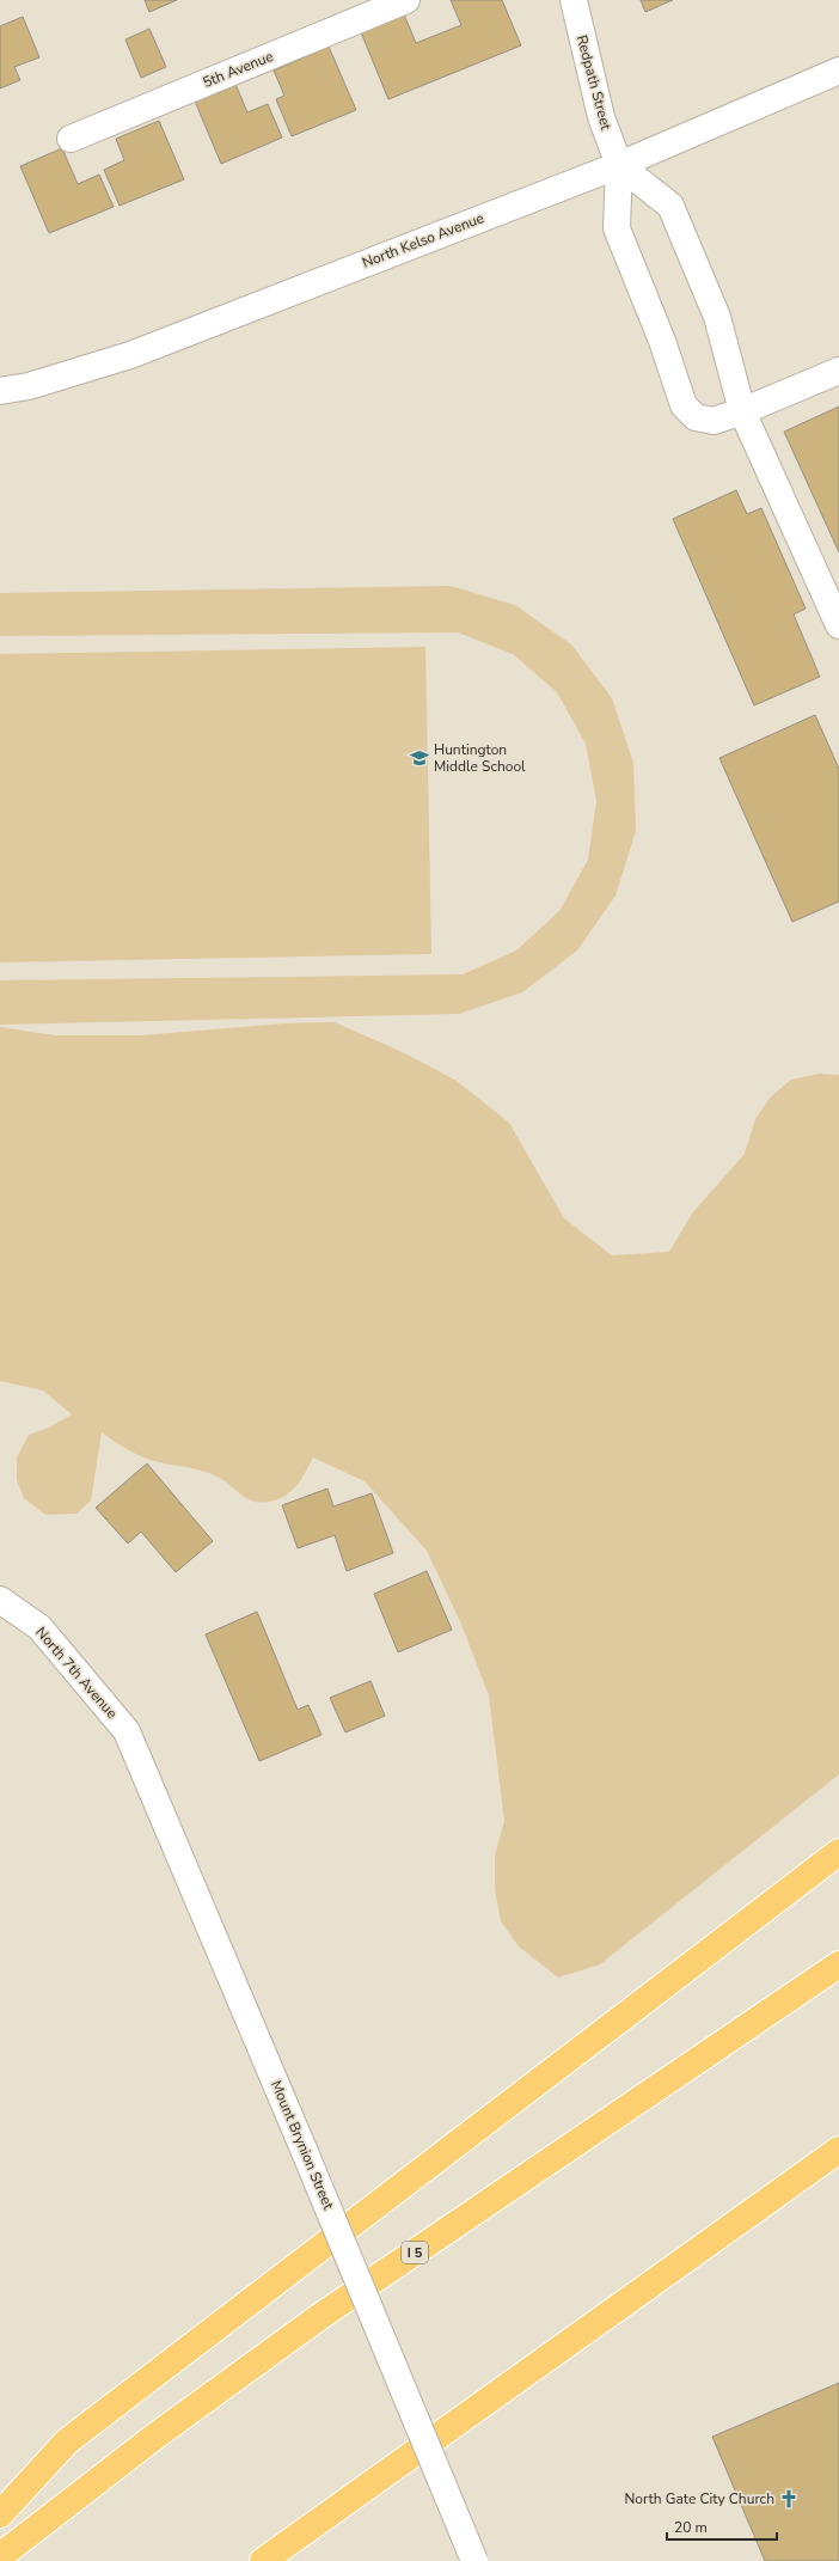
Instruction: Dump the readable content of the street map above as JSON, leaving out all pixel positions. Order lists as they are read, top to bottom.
{
  "streets": {
    "highway": ["I 5"],
    "street": [
      "5th Avenue",
      "Redpath Street",
      "North Kelso Avenue",
      "North 7th Avenue",
      "Mount Brynion Street"
    ]
  },
  "crossings": [
    ["Redpath Street", "North Kelso Avenue"],
    ["North 7th Avenue", "Mount Brynion Street"]
  ],
  "places": {
    "school or university": ["Huntington Middle School"],
    "church": ["North Gate City Church"]
  },
  "scale_bar": "20 m"
}
